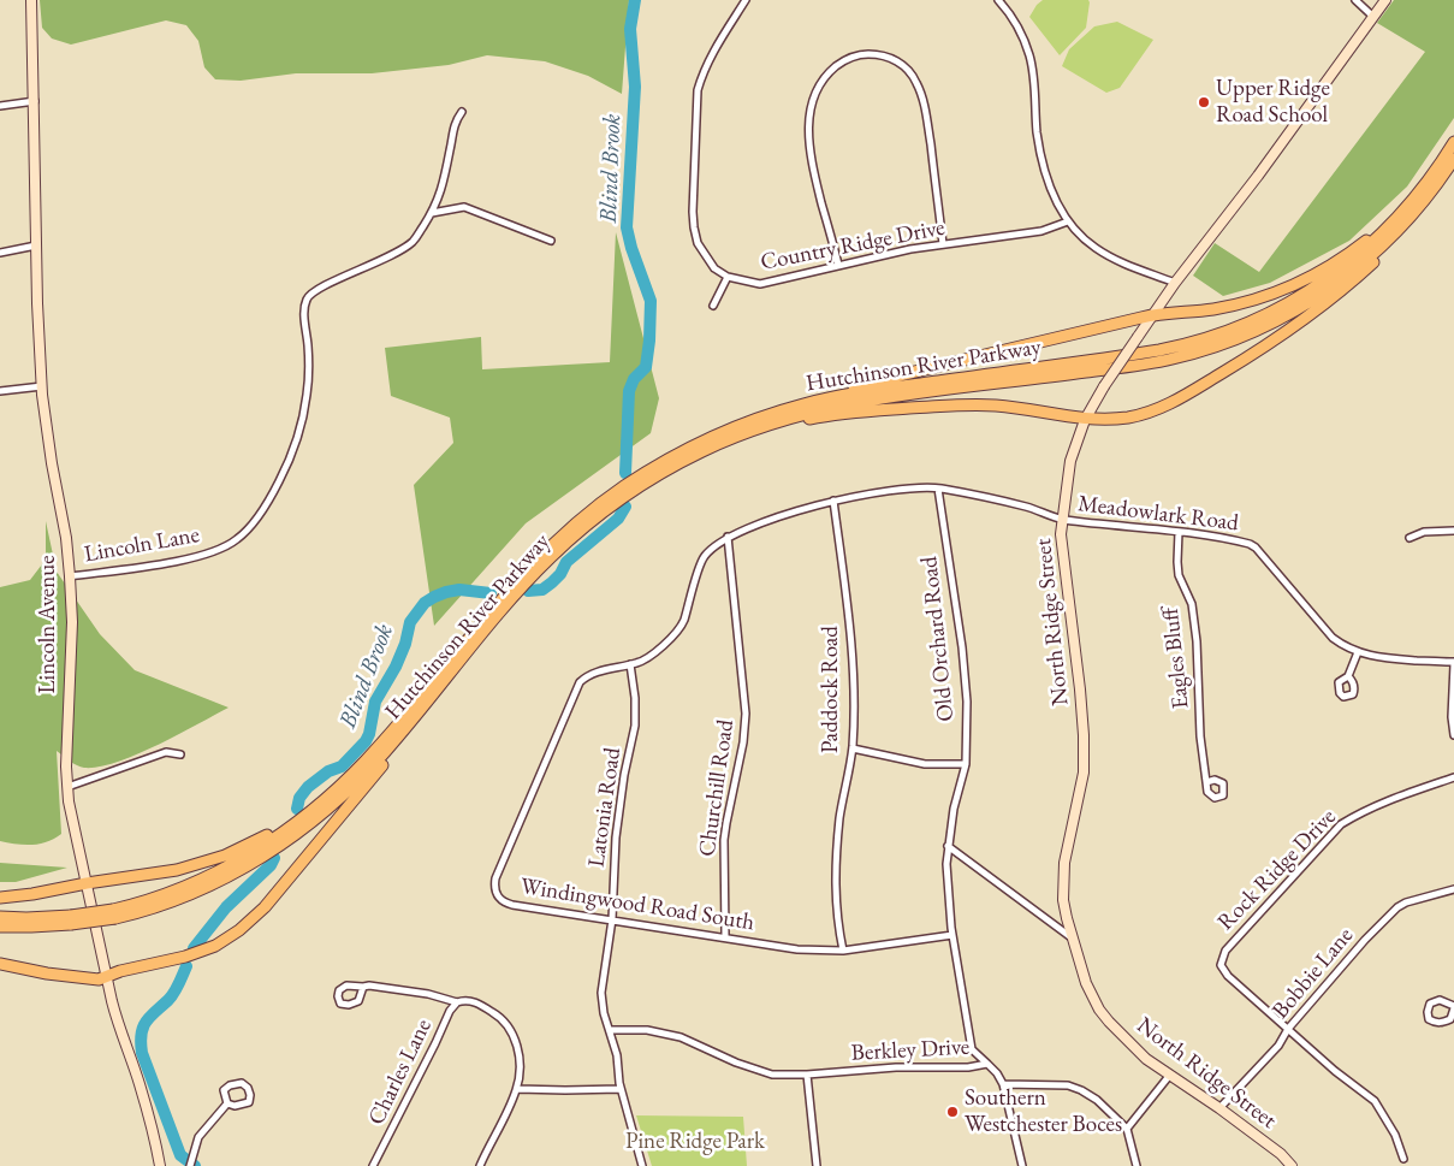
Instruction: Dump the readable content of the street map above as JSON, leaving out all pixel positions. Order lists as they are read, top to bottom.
{
  "streets": {
    "highway": ["Hutchinson River Parkway"],
    "street": [
      "Country Ridge Drive",
      "Meadowlark Road",
      "Lincoln Lane",
      "North Ridge Street",
      "Lincoln Avenue",
      "Old Orchard Road",
      "Eagles Bluff",
      "Paddock Road",
      "Churchill Road",
      "Latonia Road",
      "Rock Ridge Drive",
      "Windingwood Road South",
      "Bobbie Lane",
      "Berkley Drive",
      "Charles Lane"
    ]
  },
  "crossings": [
    ["Meadowlark Road", "North Ridge Street"],
    ["Meadowlark Road", "Old Orchard Road"],
    ["Meadowlark Road", "Eagles Bluff"],
    ["Meadowlark Road", "Paddock Road"],
    ["Meadowlark Road", "Churchill Road"],
    ["Lincoln Lane", "Lincoln Avenue"],
    ["North Ridge Street", "Bobbie Lane"],
    ["Old Orchard Road", "Windingwood Road South"],
    ["Old Orchard Road", "Berkley Drive"],
    ["Paddock Road", "Windingwood Road South"],
    ["Churchill Road", "Windingwood Road South"],
    ["Latonia Road", "Windingwood Road South"],
    ["Latonia Road", "Berkley Drive"],
    ["Rock Ridge Drive", "Bobbie Lane"]
  ],
  "water": ["Blind Brook"],
  "parks": ["Pine Ridge Park"],
  "places": ["Upper Ridge Road School", "Southern Westchester Boces"]
}
